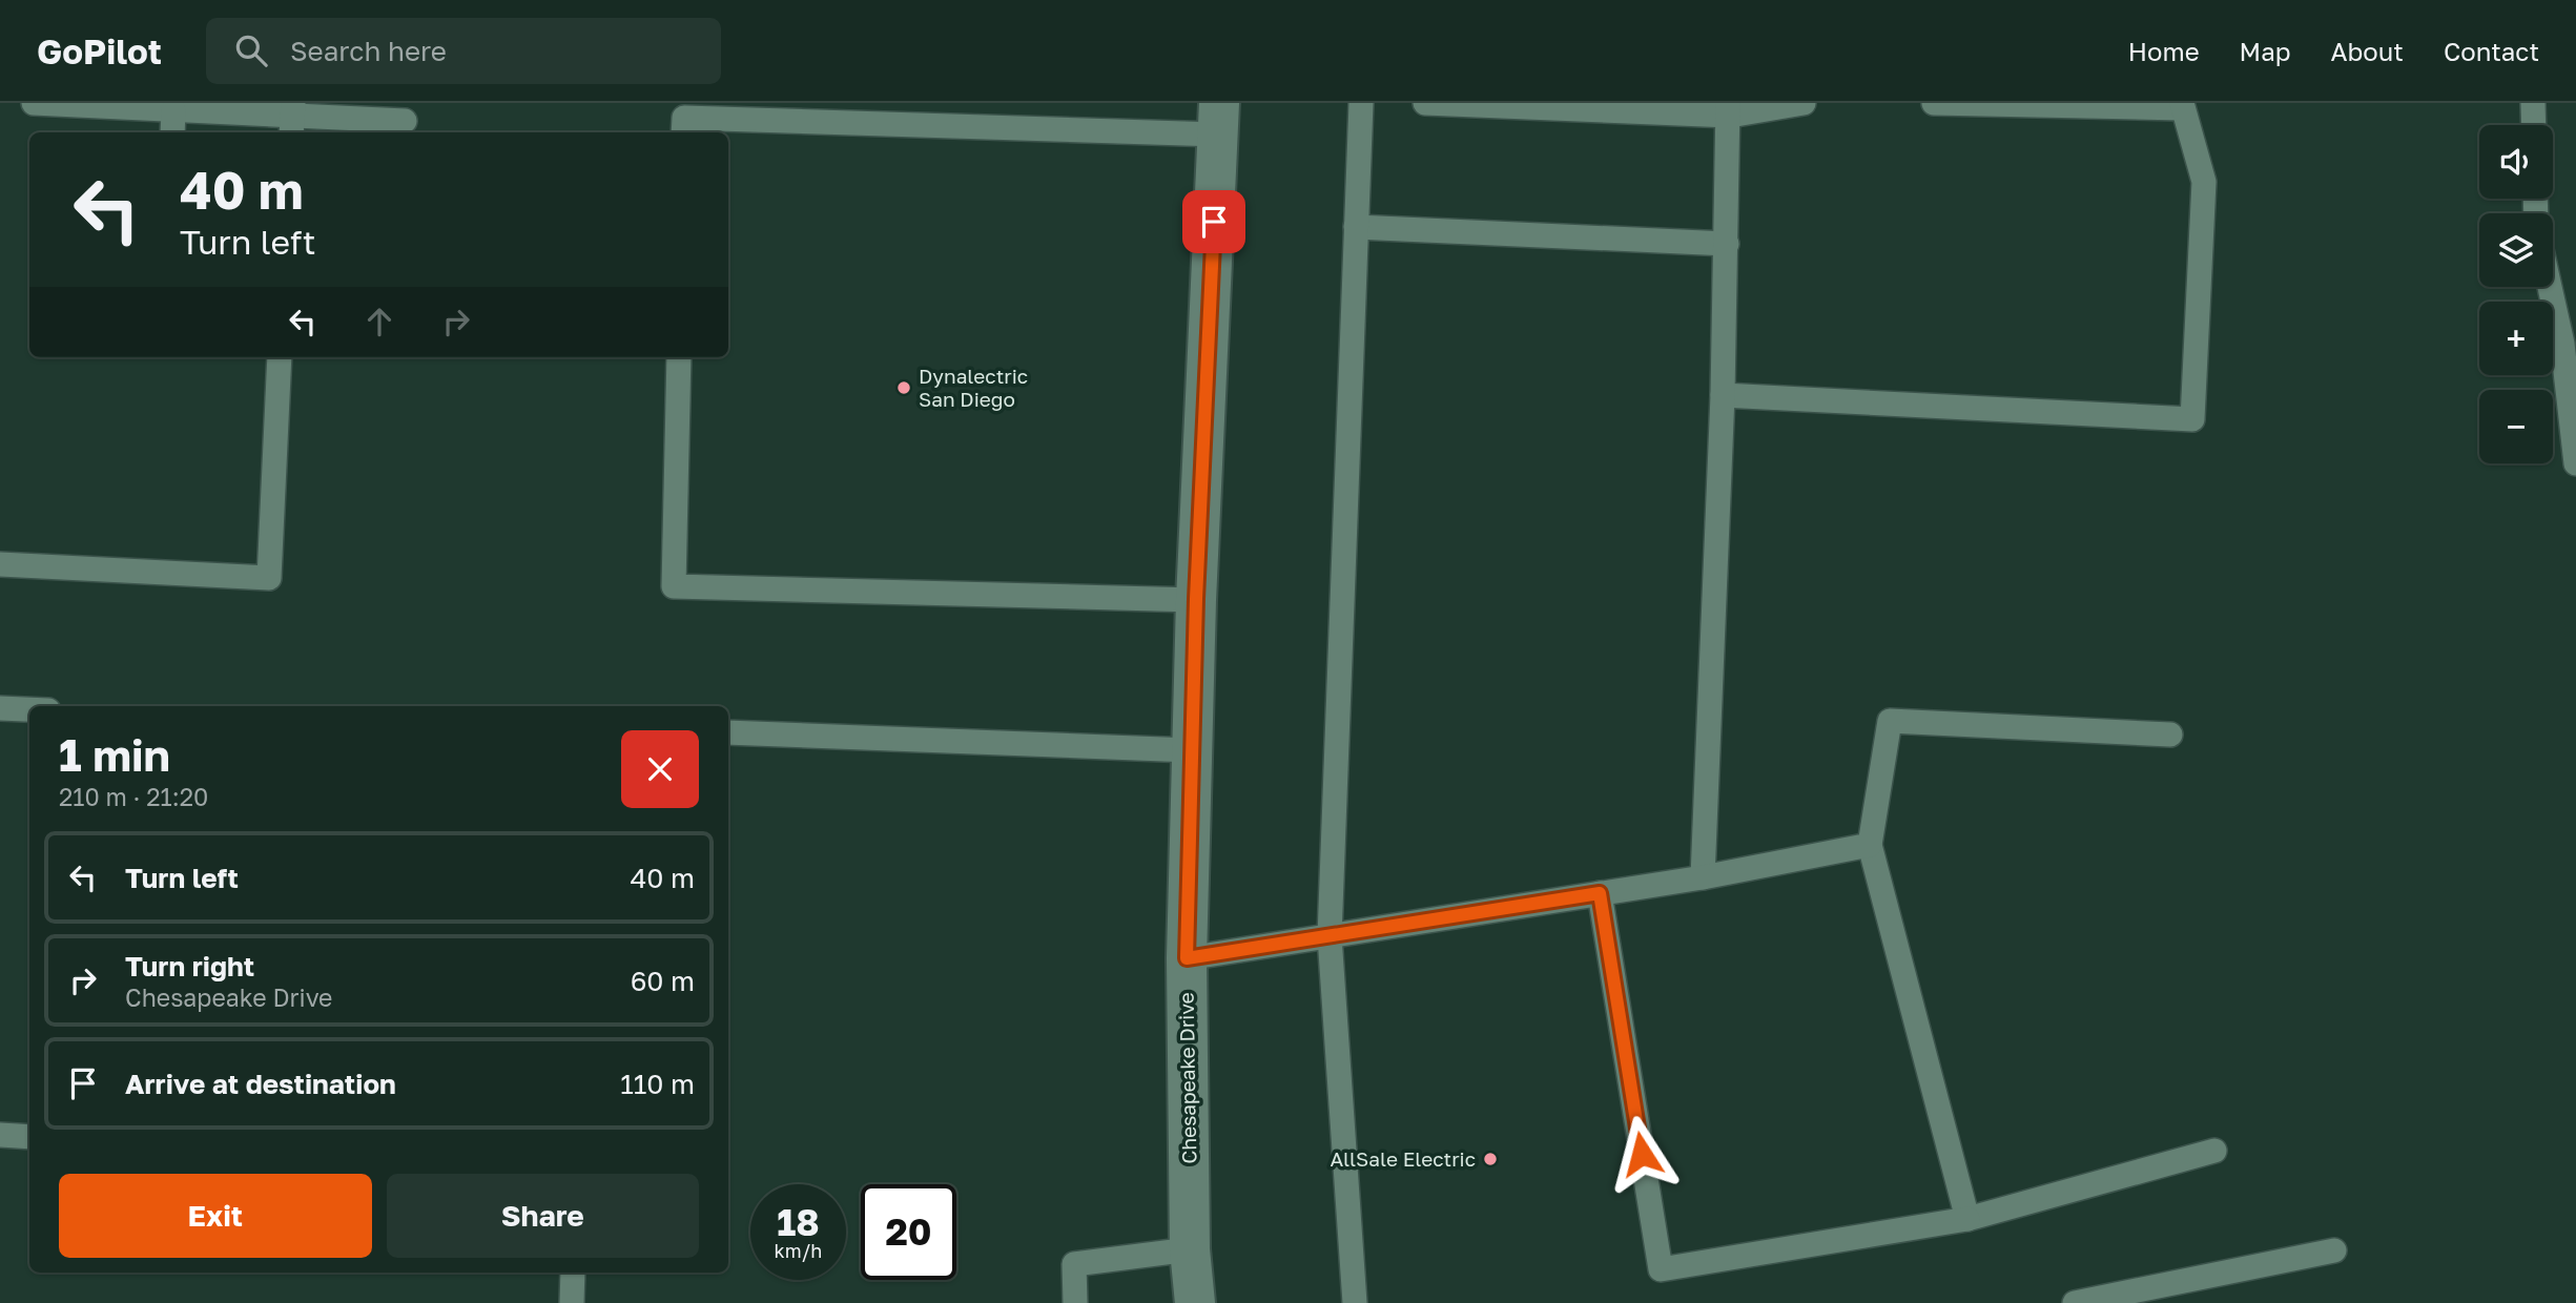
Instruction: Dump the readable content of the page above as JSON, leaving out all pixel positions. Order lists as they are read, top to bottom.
{
  "streets": {
    "street": ["Chesapeake Drive"]
  },
  "places": ["Dynalectric San Diego", "AllSale Electric"],
  "page": {
    "header": "GoPilot",
    "search": "Search here",
    "nav": [
      "Home",
      "Map",
      "About",
      "Contact"
    ],
    "map_buttons": ["+", "−"],
    "turn": ["40 m", "Turn left"],
    "heading": ["1 min", "210 m · 21:20"],
    "list": [
      {
        "name": "Turn left",
        "value": "40 m"
      },
      {
        "name": "Turn right",
        "note": "Chesapeake Drive",
        "value": "60 m"
      },
      {
        "name": "Arrive at destination",
        "value": "110 m"
      }
    ],
    "buttons": ["Exit", "Share"],
    "speed": "18 km/h",
    "limit": "20"
  }
}
